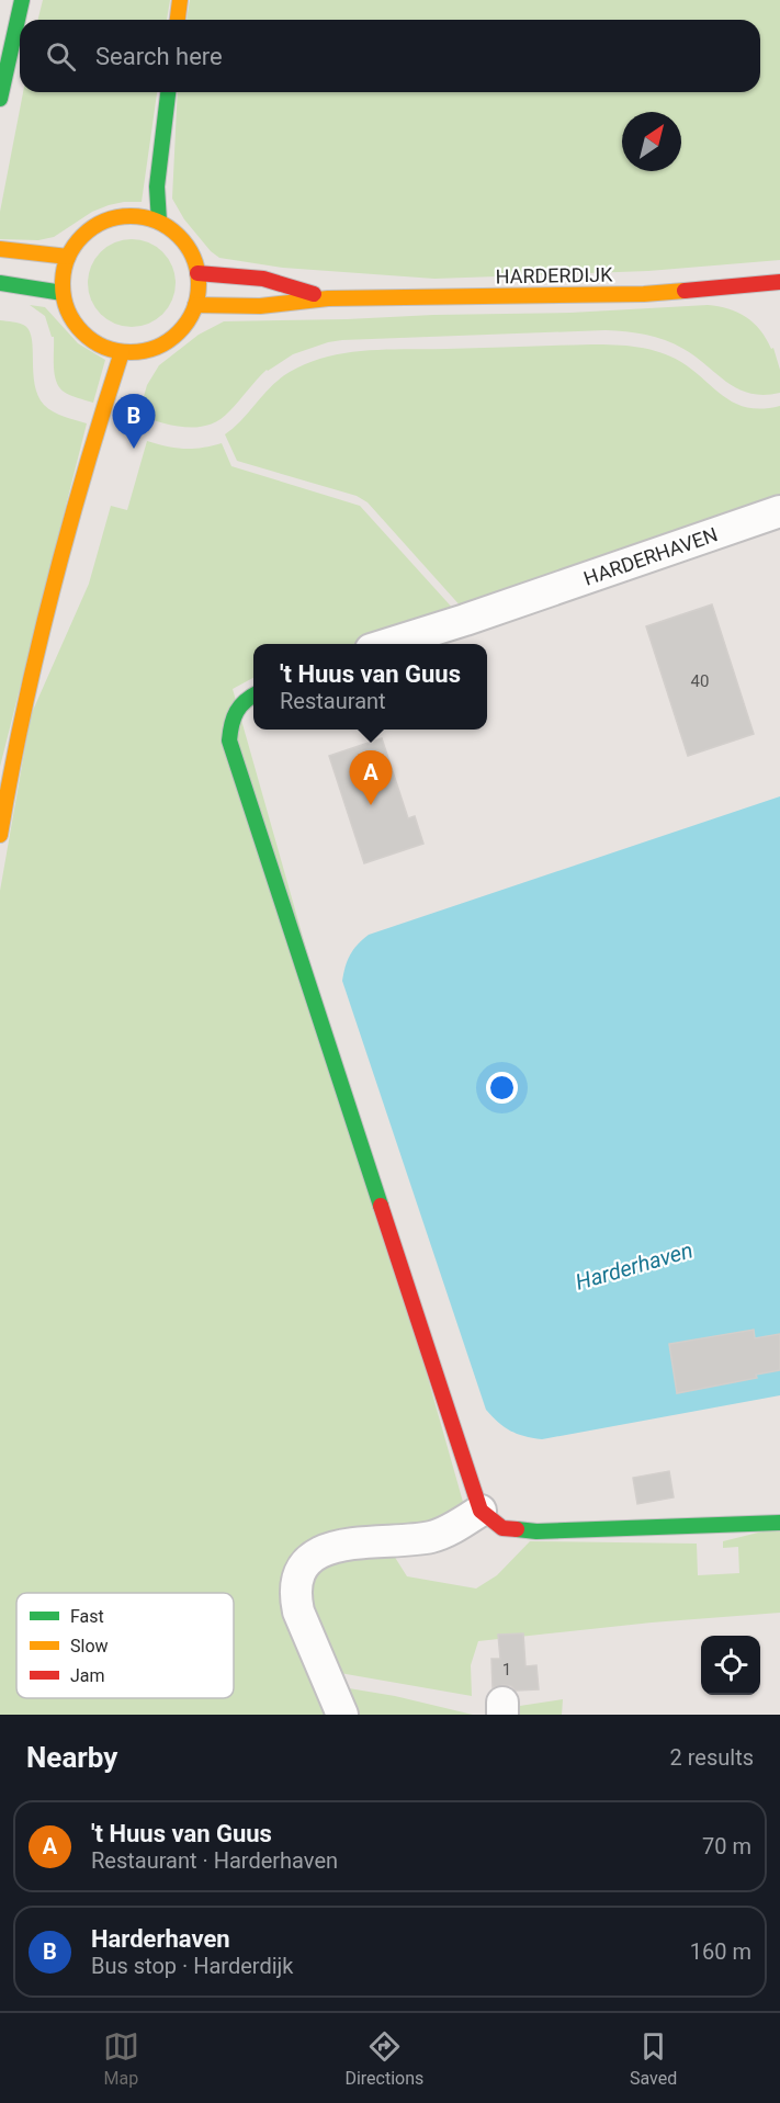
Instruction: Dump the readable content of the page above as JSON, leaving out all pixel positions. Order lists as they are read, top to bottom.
{
  "streets": {
    "main road": ["HARDERDIJK"],
    "street": ["HARDERHAVEN"]
  },
  "water": ["Harderhaven"],
  "house_numbers": ["40", "1"],
  "legend": ["Fast", "Slow", "Jam"],
  "north": "top right",
  "page": {
    "search": "Search here",
    "pins": ["B", "A"],
    "popup": ["'t Huus van Guus", "Restaurant"],
    "heading": ["Nearby", "2 results"],
    "list": [
      {
        "mark": "A",
        "name": "'t Huus van Guus",
        "note": "Restaurant · Harderhaven",
        "value": "70 m"
      },
      {
        "mark": "B",
        "name": "Harderhaven",
        "note": "Bus stop · Harderdijk",
        "value": "160 m"
      }
    ],
    "nav": ["Map", "Directions", "Saved"]
  }
}
